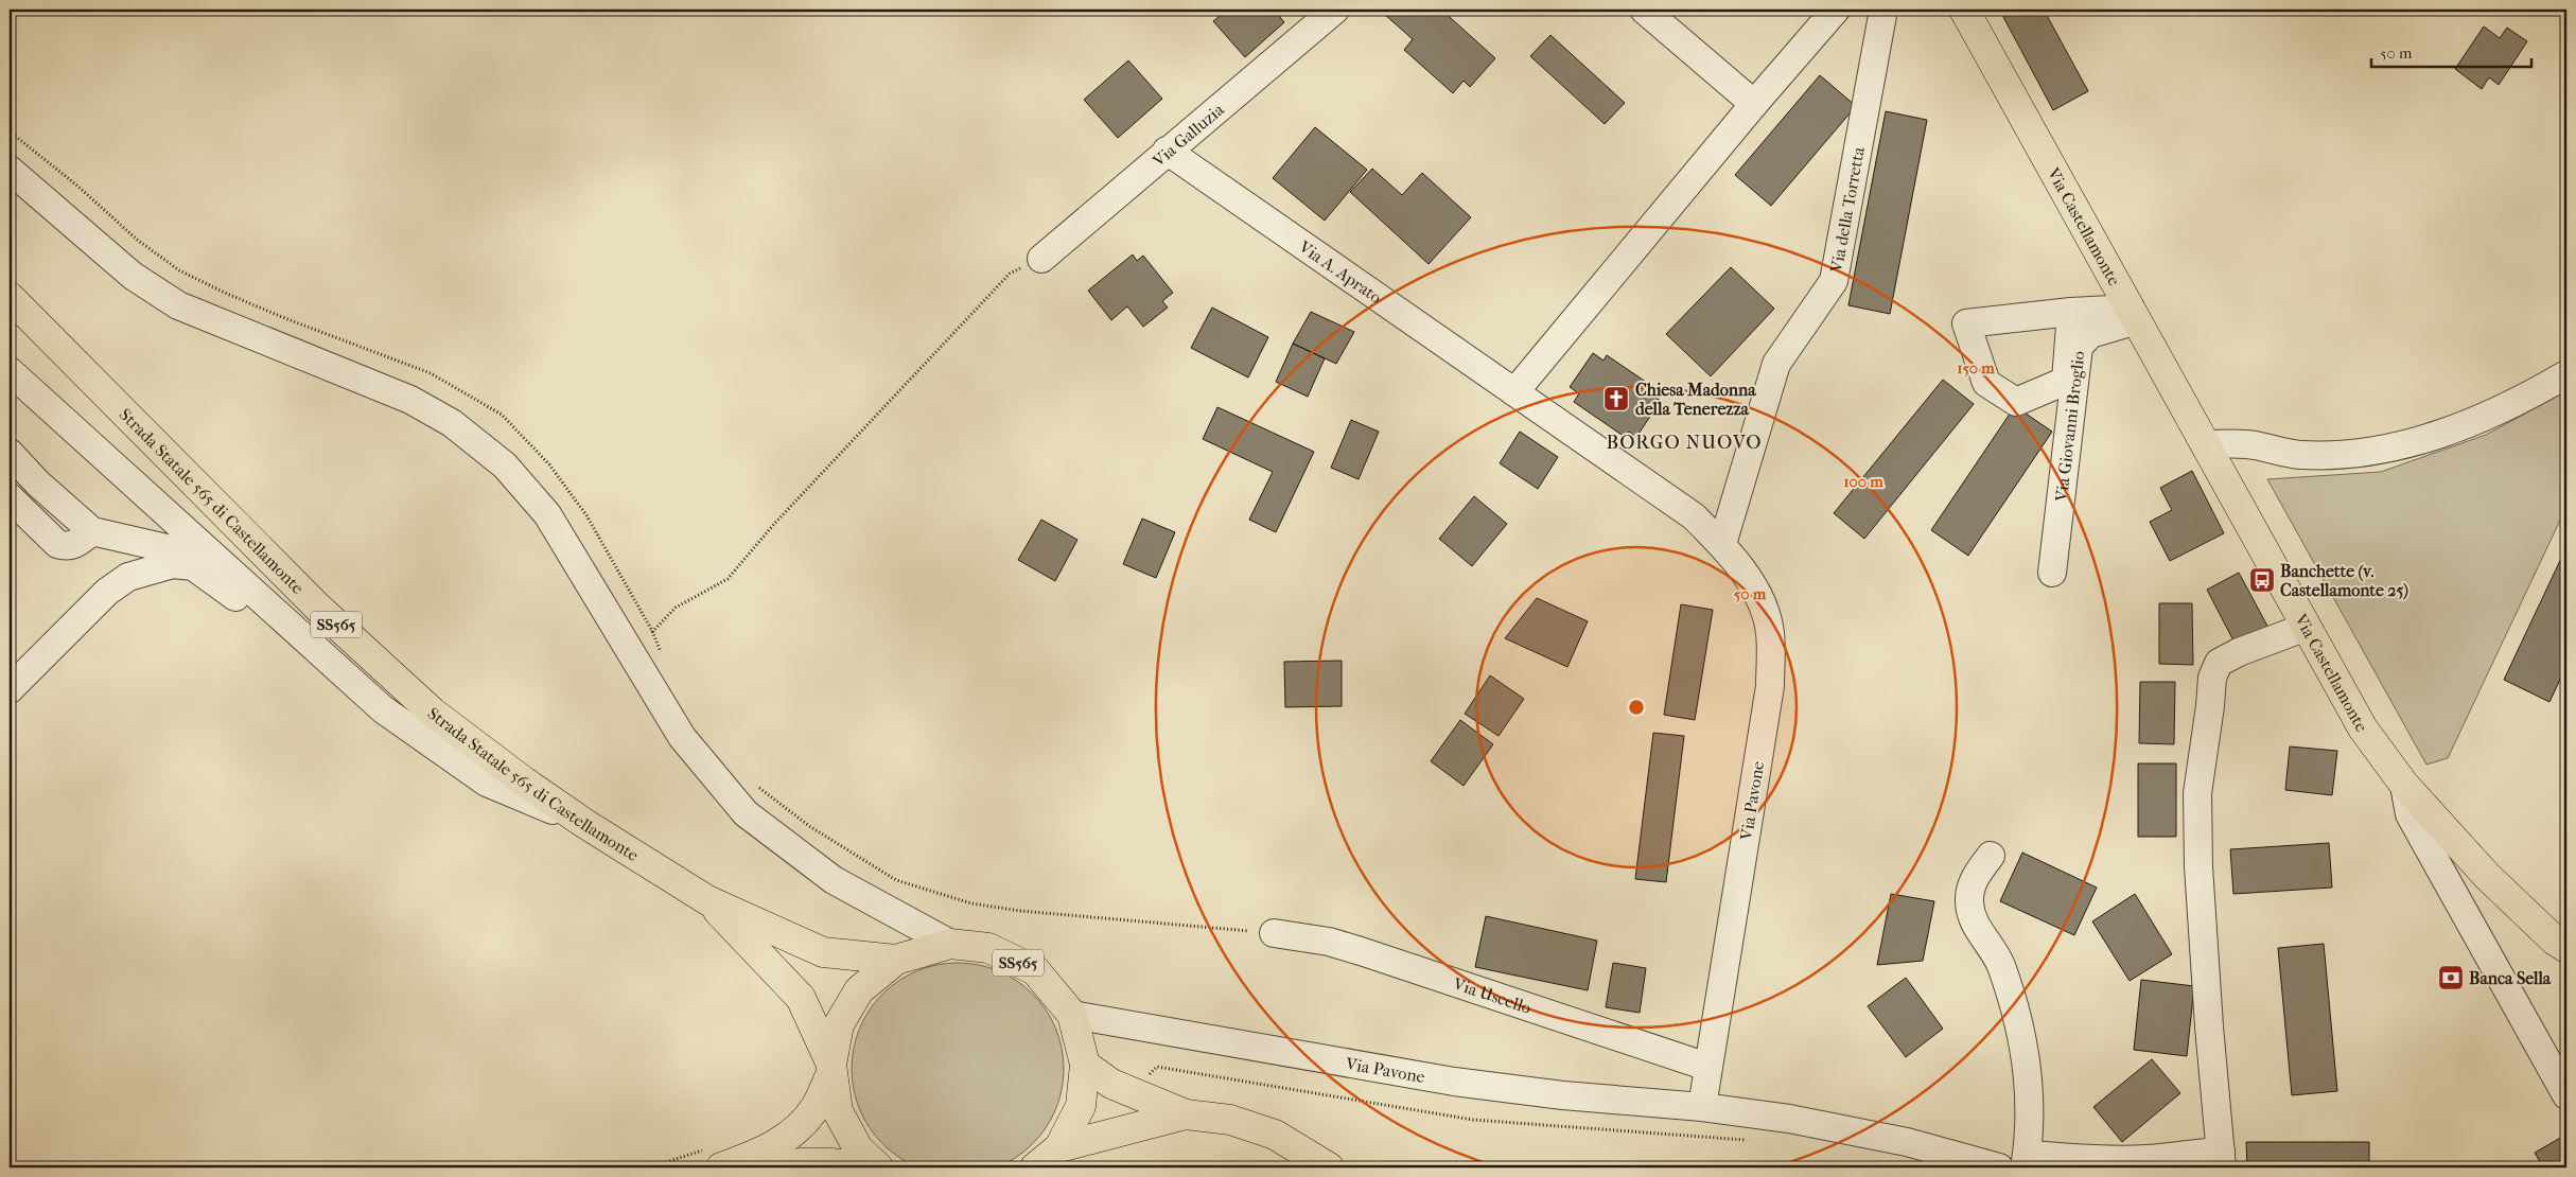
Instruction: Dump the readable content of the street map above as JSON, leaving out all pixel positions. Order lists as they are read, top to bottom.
{
  "streets": {
    "main road": ["Via Castellamonte", "Strada Statale 565 di Castellamonte", "SS565"],
    "street": [
      "Via Galluzia",
      "Via della Torretta",
      "Via A. Aprato",
      "Via Giovanni Broglio",
      "Via Pavone",
      "Via Uscello"
    ]
  },
  "crossings": [
    ["Via Galluzia", "Via A. Aprato"],
    ["Via della Torretta", "Via Pavone"],
    ["Via Castellamonte", "Via Giovanni Broglio"],
    ["Via A. Aprato", "Via Pavone"],
    ["Strada Statale 565 di Castellamonte", "SS565"],
    ["SS565", "Via Pavone"],
    ["Via Pavone", "Via Uscello"]
  ],
  "districts": ["BORGO NUOVO"],
  "places": {
    "church": ["Chiesa Madonna della Tenerezza"],
    "bus stop": ["Banchette (v. Castellamonte 25)"],
    "bank": ["Banca Sella"]
  },
  "scale_bar": "50 m",
  "rings": ["150 m", "100 m", "50 m"]
}
